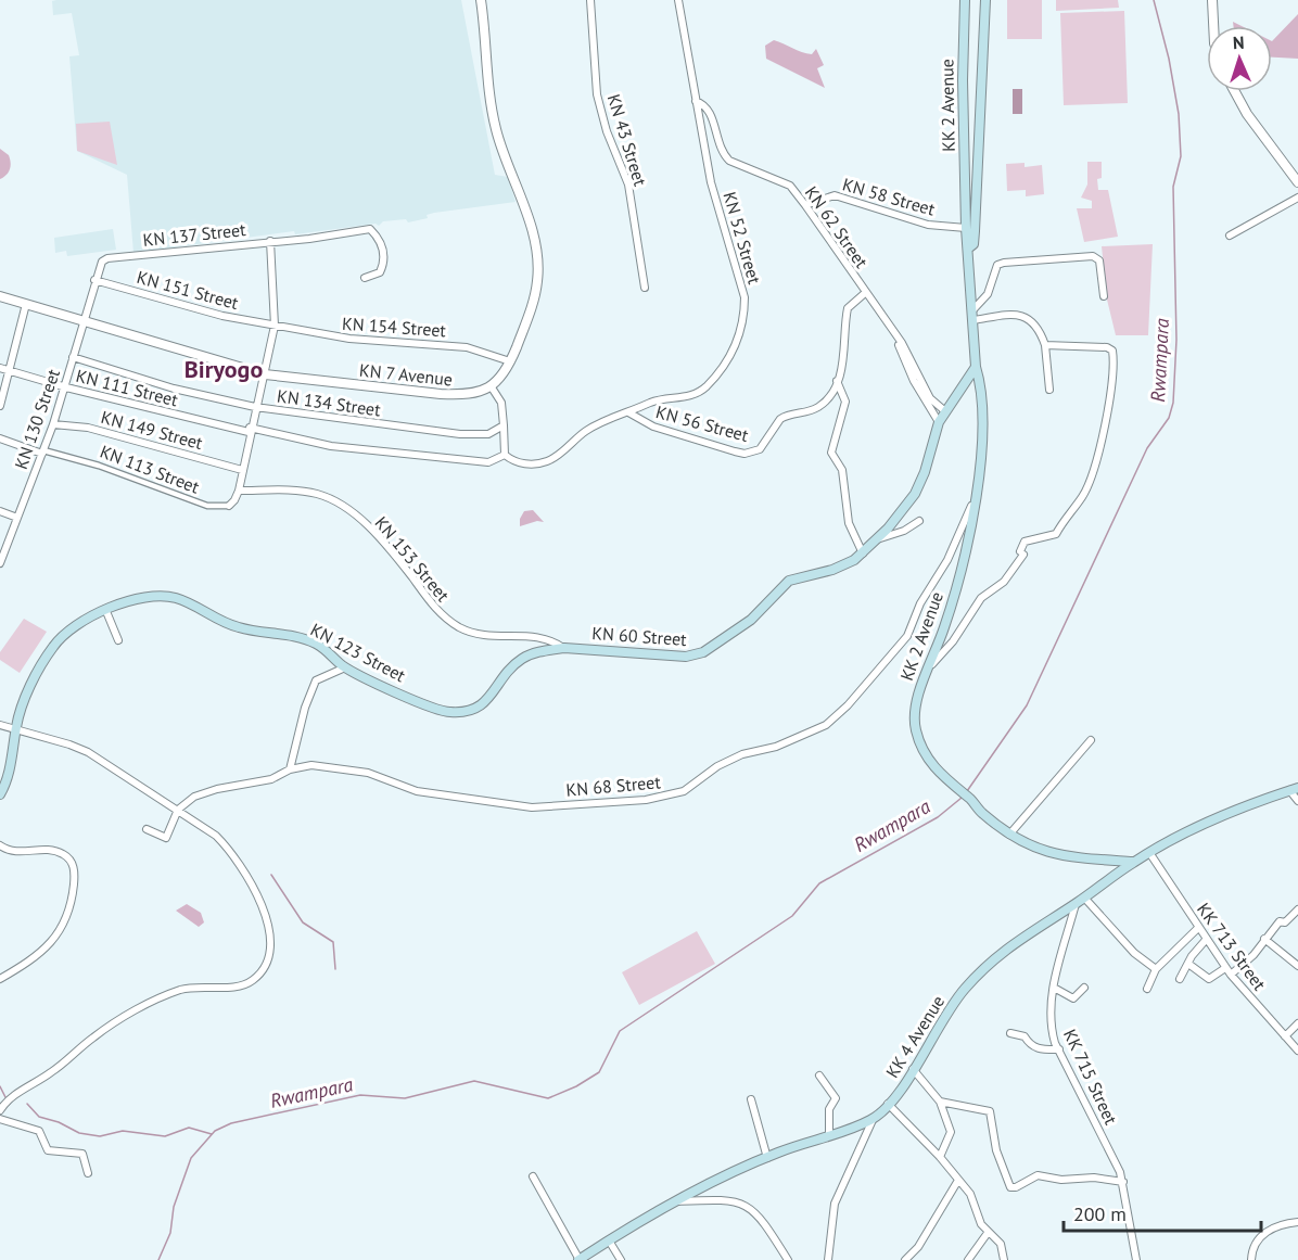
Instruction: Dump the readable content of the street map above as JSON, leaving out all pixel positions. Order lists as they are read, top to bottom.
{
  "streets": {
    "main road": [
      "KK 2 Avenue",
      "KN 60 Street",
      "KN 123 Street",
      "KK 4 Avenue"
    ],
    "street": [
      "KN 43 Street",
      "KN 58 Street",
      "KN 62 Street",
      "KN 137 Street",
      "KN 52 Street",
      "KN 151 Street",
      "KN 154 Street",
      "KN 7 Avenue",
      "KN 111 Street",
      "KN 134 Street",
      "KN 130 Street",
      "KN 56 Street",
      "KN 149 Street",
      "KN 113 Street",
      "KN 153 Street",
      "KN 68 Street",
      "KK 713 Street",
      "KK 715 Street"
    ]
  },
  "crossings": [
    ["KK 2 Avenue", "KN 58 Street"],
    ["KK 2 Avenue", "KN 68 Street"],
    ["KK 2 Avenue", "KK 4 Avenue"],
    ["KN 58 Street", "KN 62 Street"],
    ["KN 62 Street", "KN 52 Street"],
    ["KN 62 Street", "KN 56 Street"],
    ["KN 62 Street", "KN 60 Street"],
    ["KN 137 Street", "KN 151 Street"],
    ["KN 137 Street", "KN 7 Avenue"],
    ["KN 137 Street", "KN 130 Street"],
    ["KN 52 Street", "KN 111 Street"],
    ["KN 52 Street", "KN 56 Street"],
    ["KN 151 Street", "KN 154 Street"],
    ["KN 7 Avenue", "KN 130 Street"],
    ["KN 111 Street", "KN 130 Street"],
    ["KN 134 Street", "KN 130 Street"],
    ["KN 130 Street", "KN 149 Street"],
    ["KN 130 Street", "KN 113 Street"],
    ["KN 113 Street", "KN 153 Street"],
    ["KN 153 Street", "KN 60 Street"],
    ["KN 60 Street", "KN 123 Street"],
    ["KK 713 Street", "KK 4 Avenue"],
    ["KK 4 Avenue", "KK 715 Street"]
  ],
  "districts": ["Biryogo"],
  "water": ["Rwampara"],
  "scale_bar": "200 m",
  "north": "top"
}
